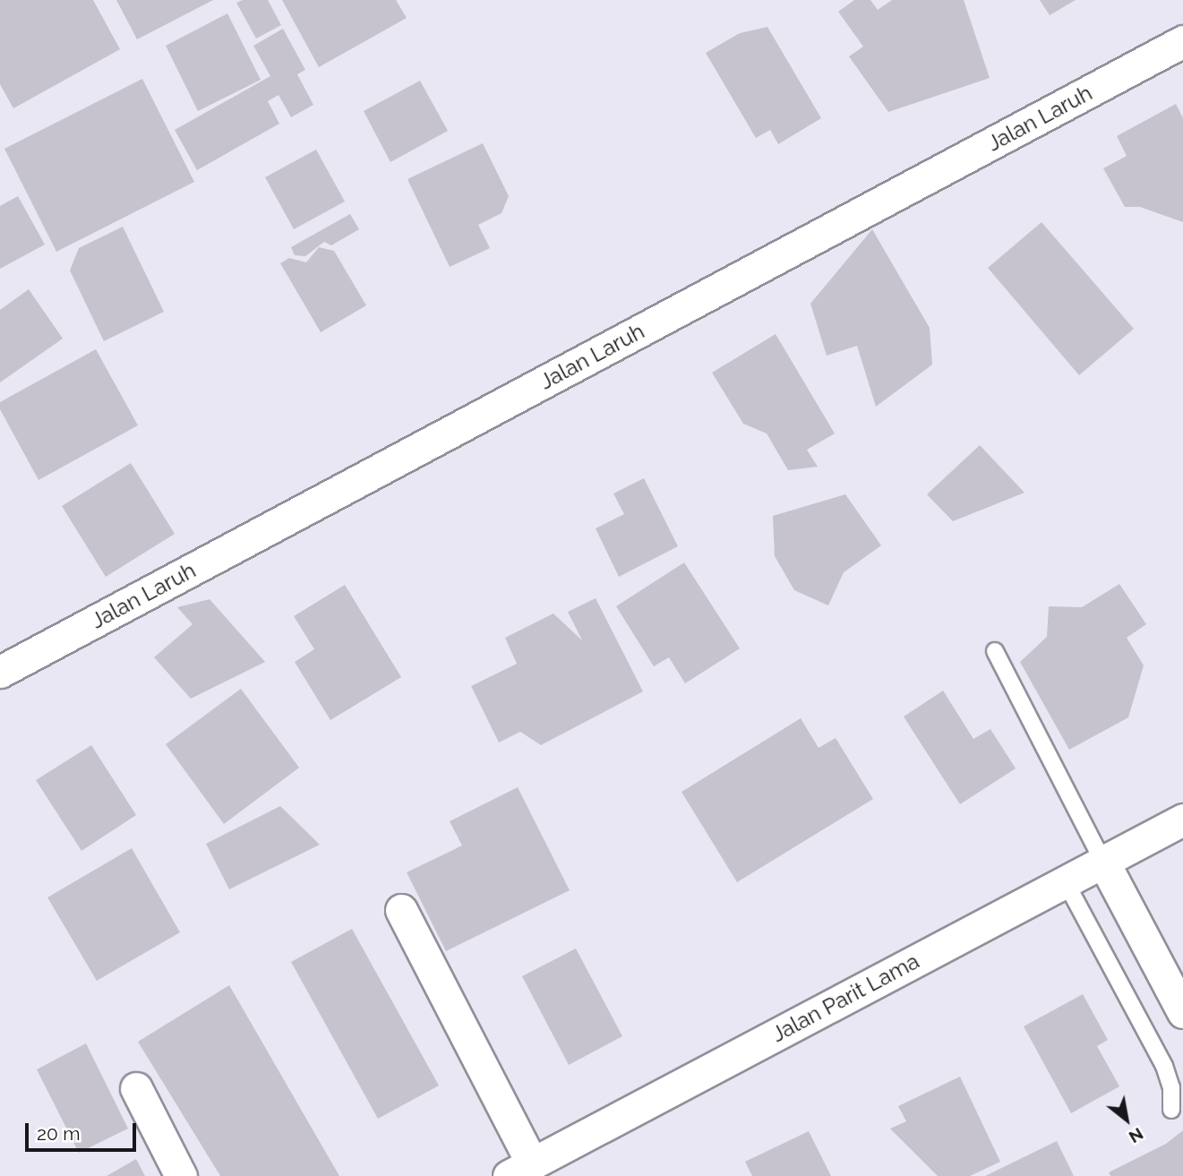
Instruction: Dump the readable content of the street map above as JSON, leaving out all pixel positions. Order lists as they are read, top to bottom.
{
  "streets": {
    "street": ["Jalan Laruh", "Jalan Parit Lama"]
  },
  "scale_bar": "20 m",
  "north": "bottom right"
}
